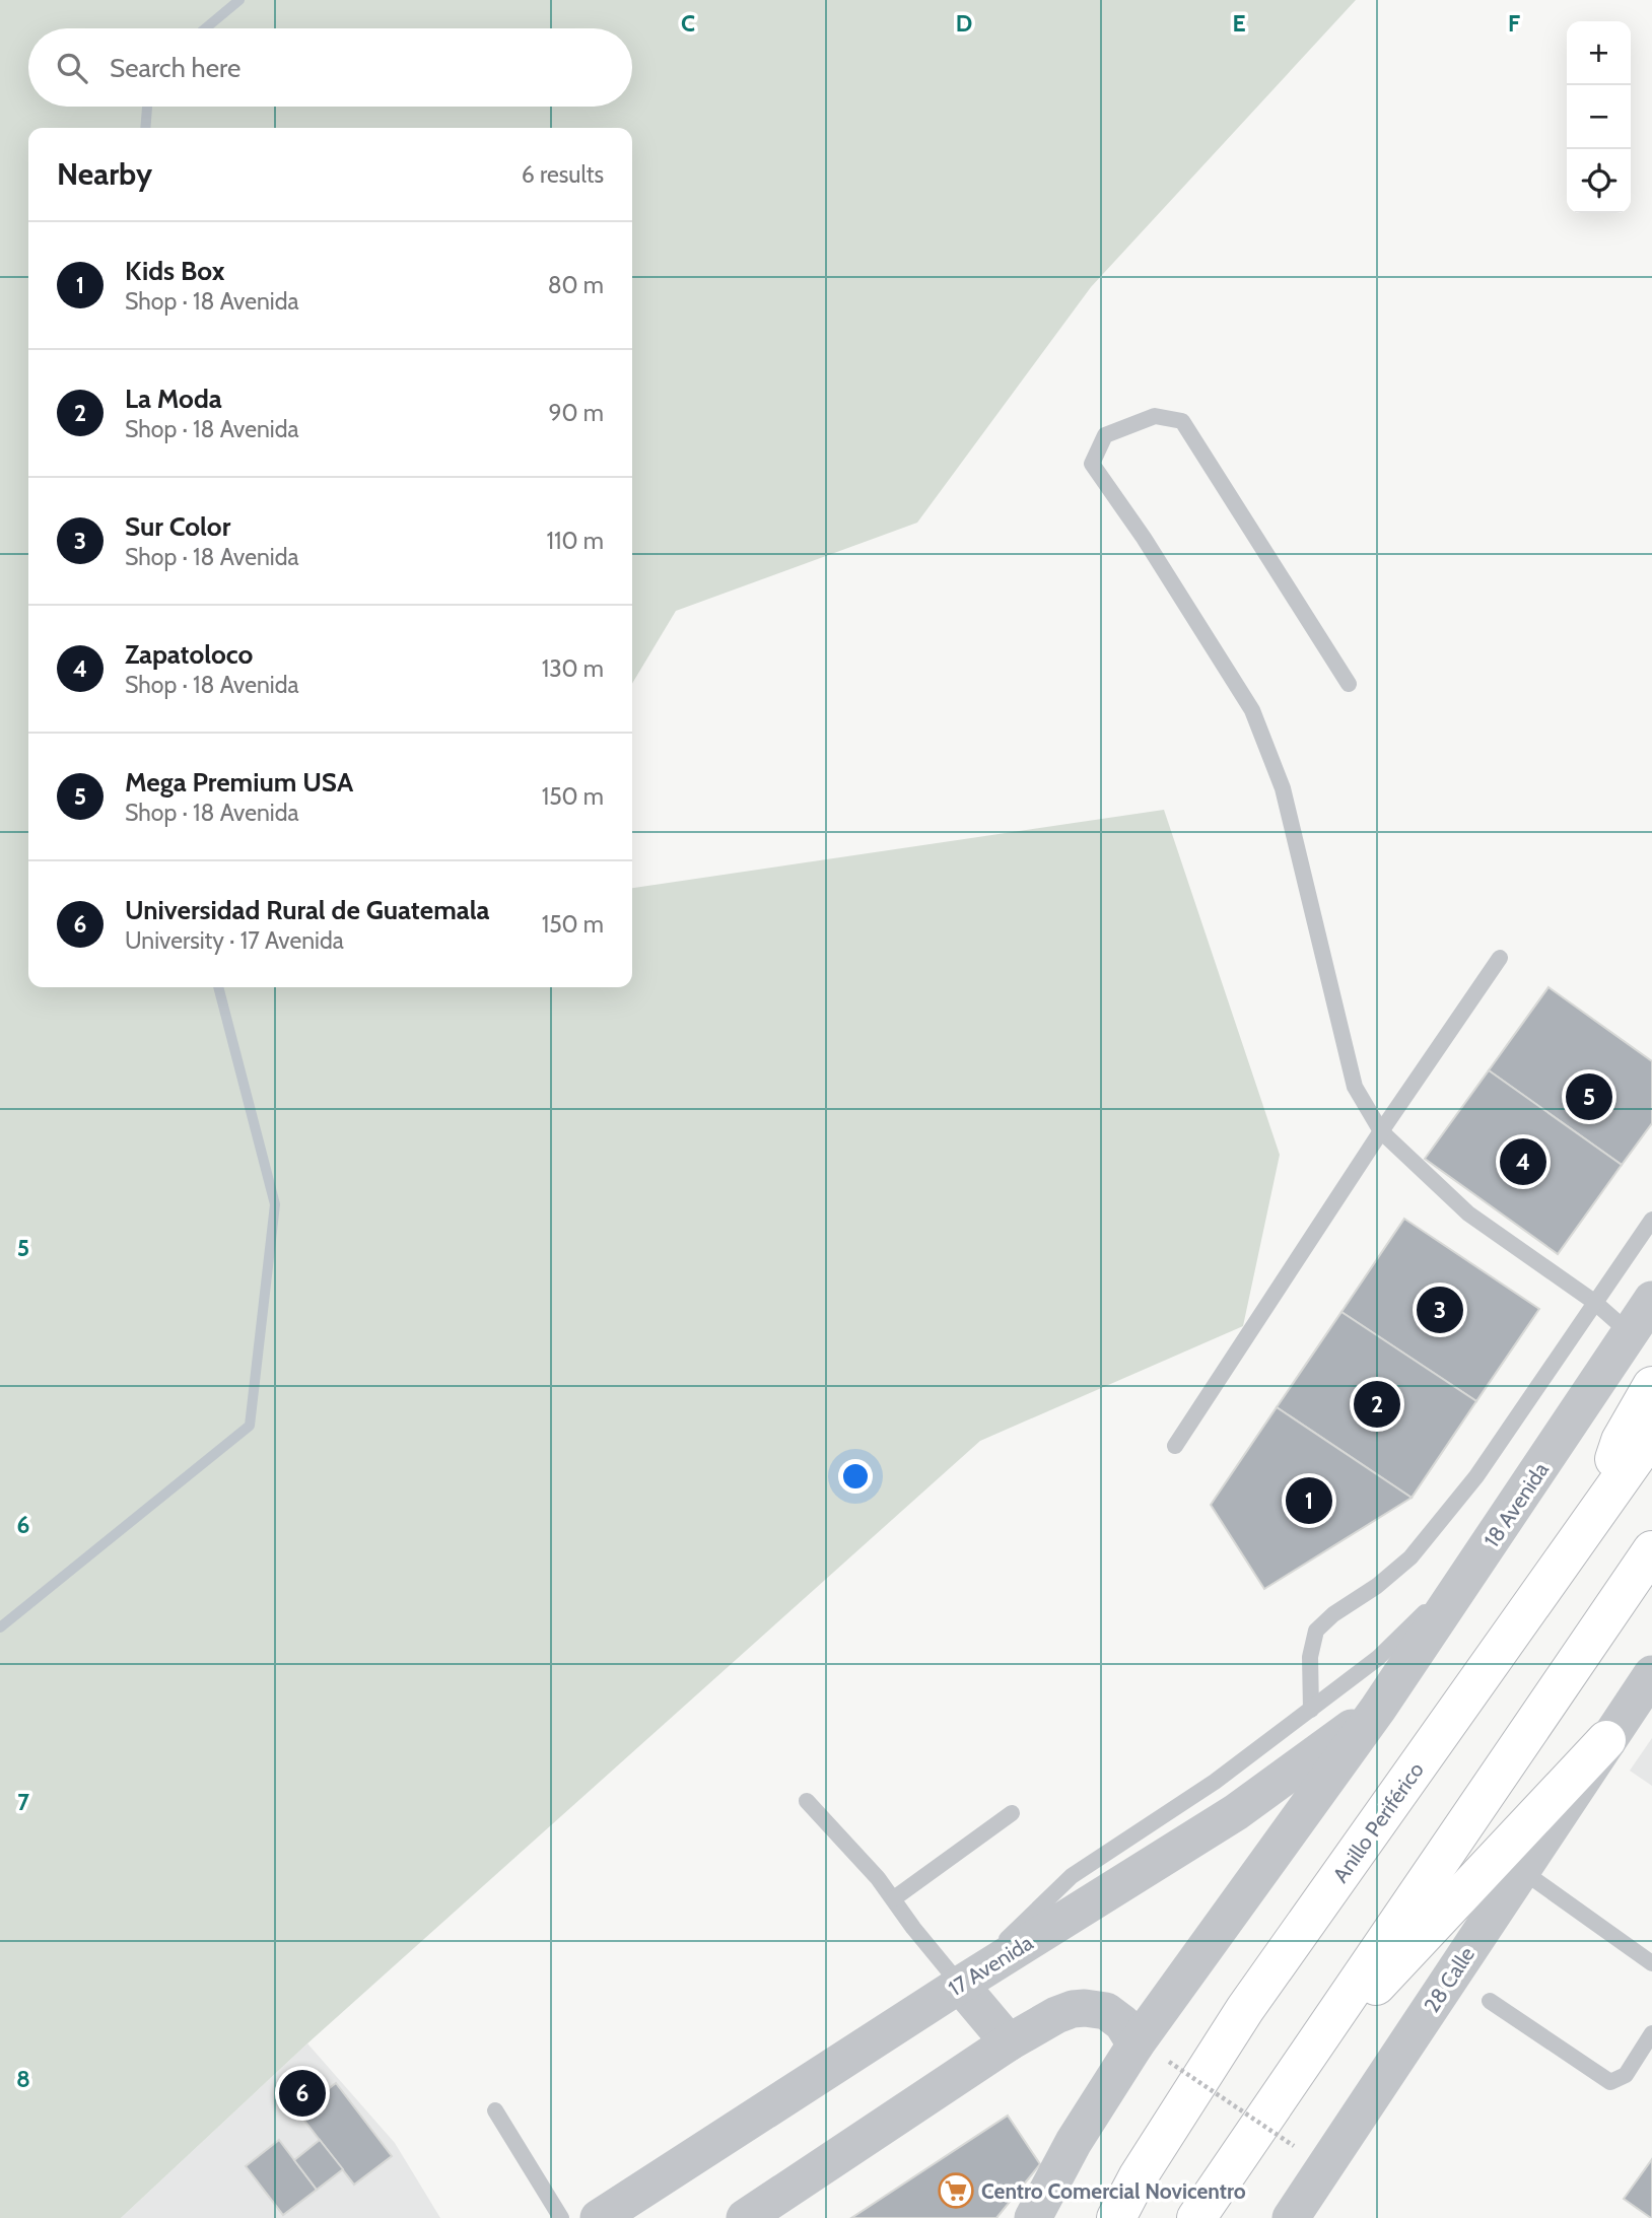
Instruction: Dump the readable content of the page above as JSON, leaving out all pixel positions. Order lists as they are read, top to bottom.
{
  "streets": {
    "highway": ["Anillo Periférico"],
    "street": ["18 Avenida", "17 Avenida", "28 Calle"]
  },
  "crossings": [
    ["18 Avenida", "17 Avenida"]
  ],
  "places": {
    "supermarket": ["Centro Comercial Novicentro"]
  },
  "page": {
    "map_buttons": ["+", "−"],
    "search": "Search here",
    "heading": ["Nearby", "6 results"],
    "list": [
      {
        "mark": "1",
        "name": "Kids Box",
        "note": "Shop · 18 Avenida",
        "value": "80 m"
      },
      {
        "mark": "2",
        "name": "La Moda",
        "note": "Shop · 18 Avenida",
        "value": "90 m"
      },
      {
        "mark": "3",
        "name": "Sur Color",
        "note": "Shop · 18 Avenida",
        "value": "110 m"
      },
      {
        "mark": "4",
        "name": "Zapatoloco",
        "note": "Shop · 18 Avenida",
        "value": "130 m"
      },
      {
        "mark": "5",
        "name": "Mega Premium USA",
        "note": "Shop · 18 Avenida",
        "value": "150 m"
      },
      {
        "mark": "6",
        "name": "Universidad Rural de Guatemala",
        "note": "University · 17 Avenida",
        "value": "150 m"
      }
    ],
    "pins": [
      "5",
      "4",
      "3",
      "2",
      "1",
      "6"
    ]
  },
  "grid": {
    "columns": [
      "C",
      "D",
      "E",
      "F"
    ],
    "rows": [
      "5",
      "6",
      "7",
      "8"
    ]
  }
}
